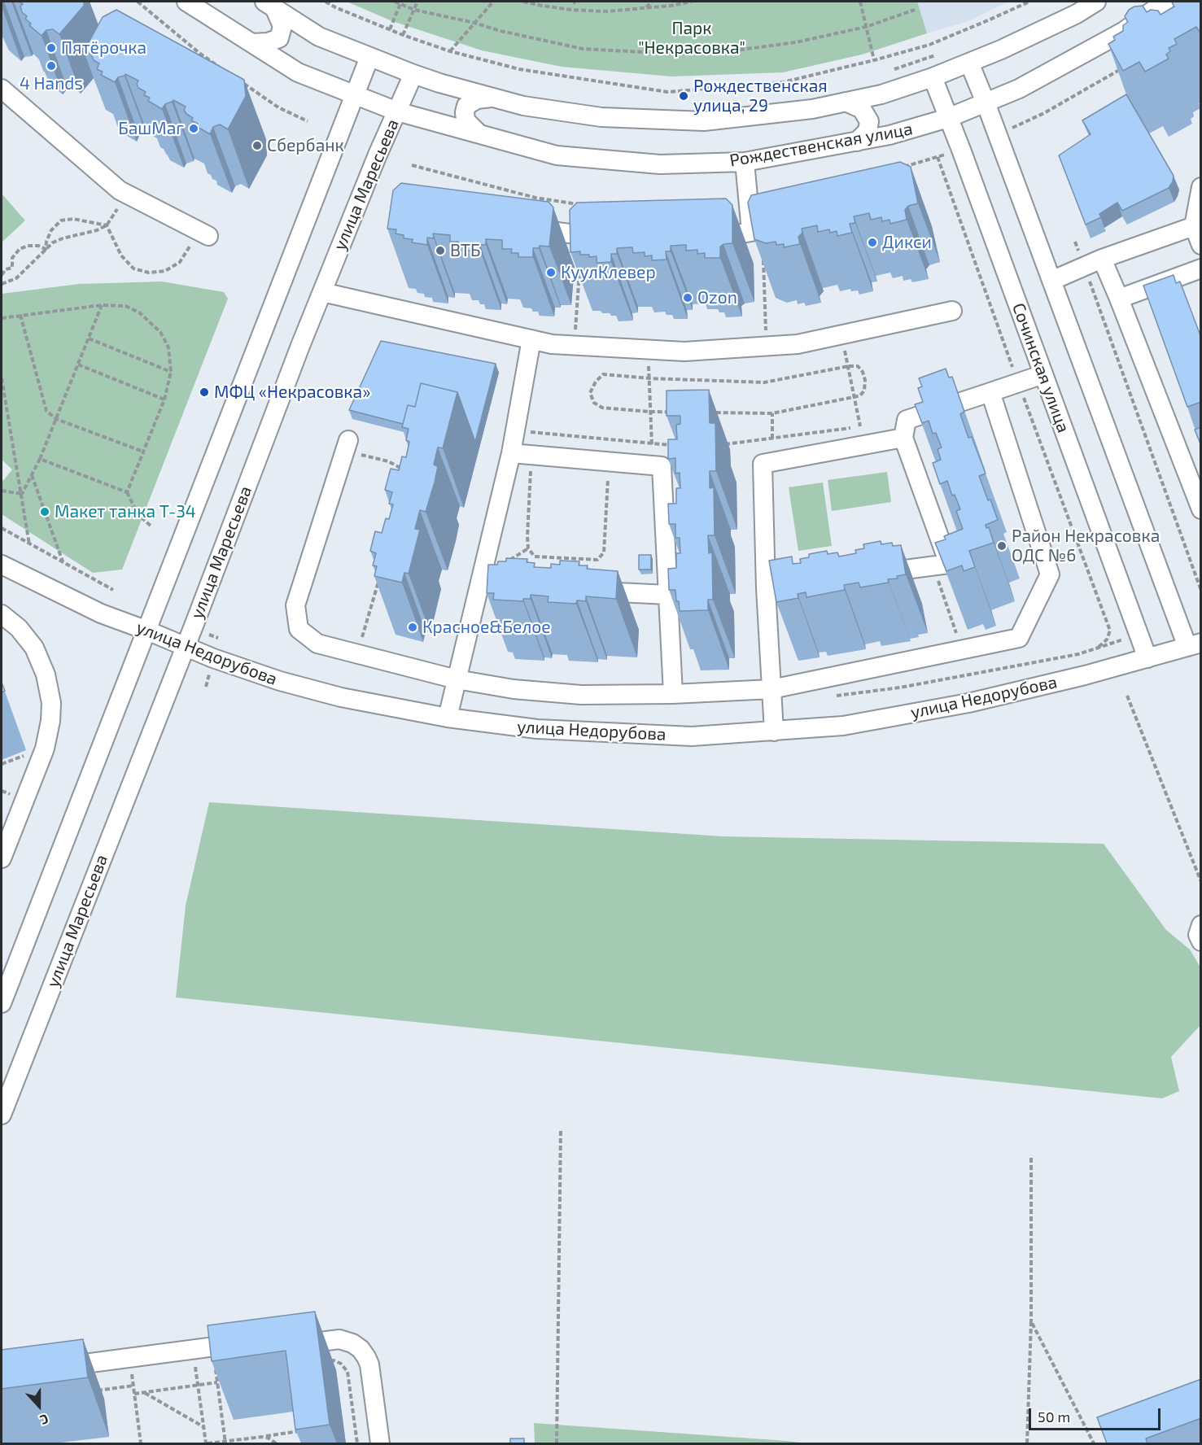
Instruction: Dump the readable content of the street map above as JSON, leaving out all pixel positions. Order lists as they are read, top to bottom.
{
  "streets": {
    "street": [
      "Рождественская улица",
      "улица Маресьева",
      "Сочинская улица",
      "улица Недорубова"
    ]
  },
  "crossings": [
    ["Рождественская улица", "улица Маресьева"],
    ["Рождественская улица", "Сочинская улица"],
    ["улица Маресьева", "улица Недорубова"],
    ["Сочинская улица", "улица Недорубова"]
  ],
  "parks": ["Парк \"Некрасовка\""],
  "places": [
    "Пятёрочка",
    "4 Hands",
    "Рождественская улица, 29",
    "БашМаг",
    "Сбербанк",
    "Дикси",
    "ВТБ",
    "КуулКлевер",
    "Ozon",
    "МФЦ «Некрасовка»",
    "Макет танка Т-34",
    "Район Некрасовка ОДС №6",
    "Красное&Белое"
  ],
  "scale_bar": "50 m",
  "north": "bottom"
}
